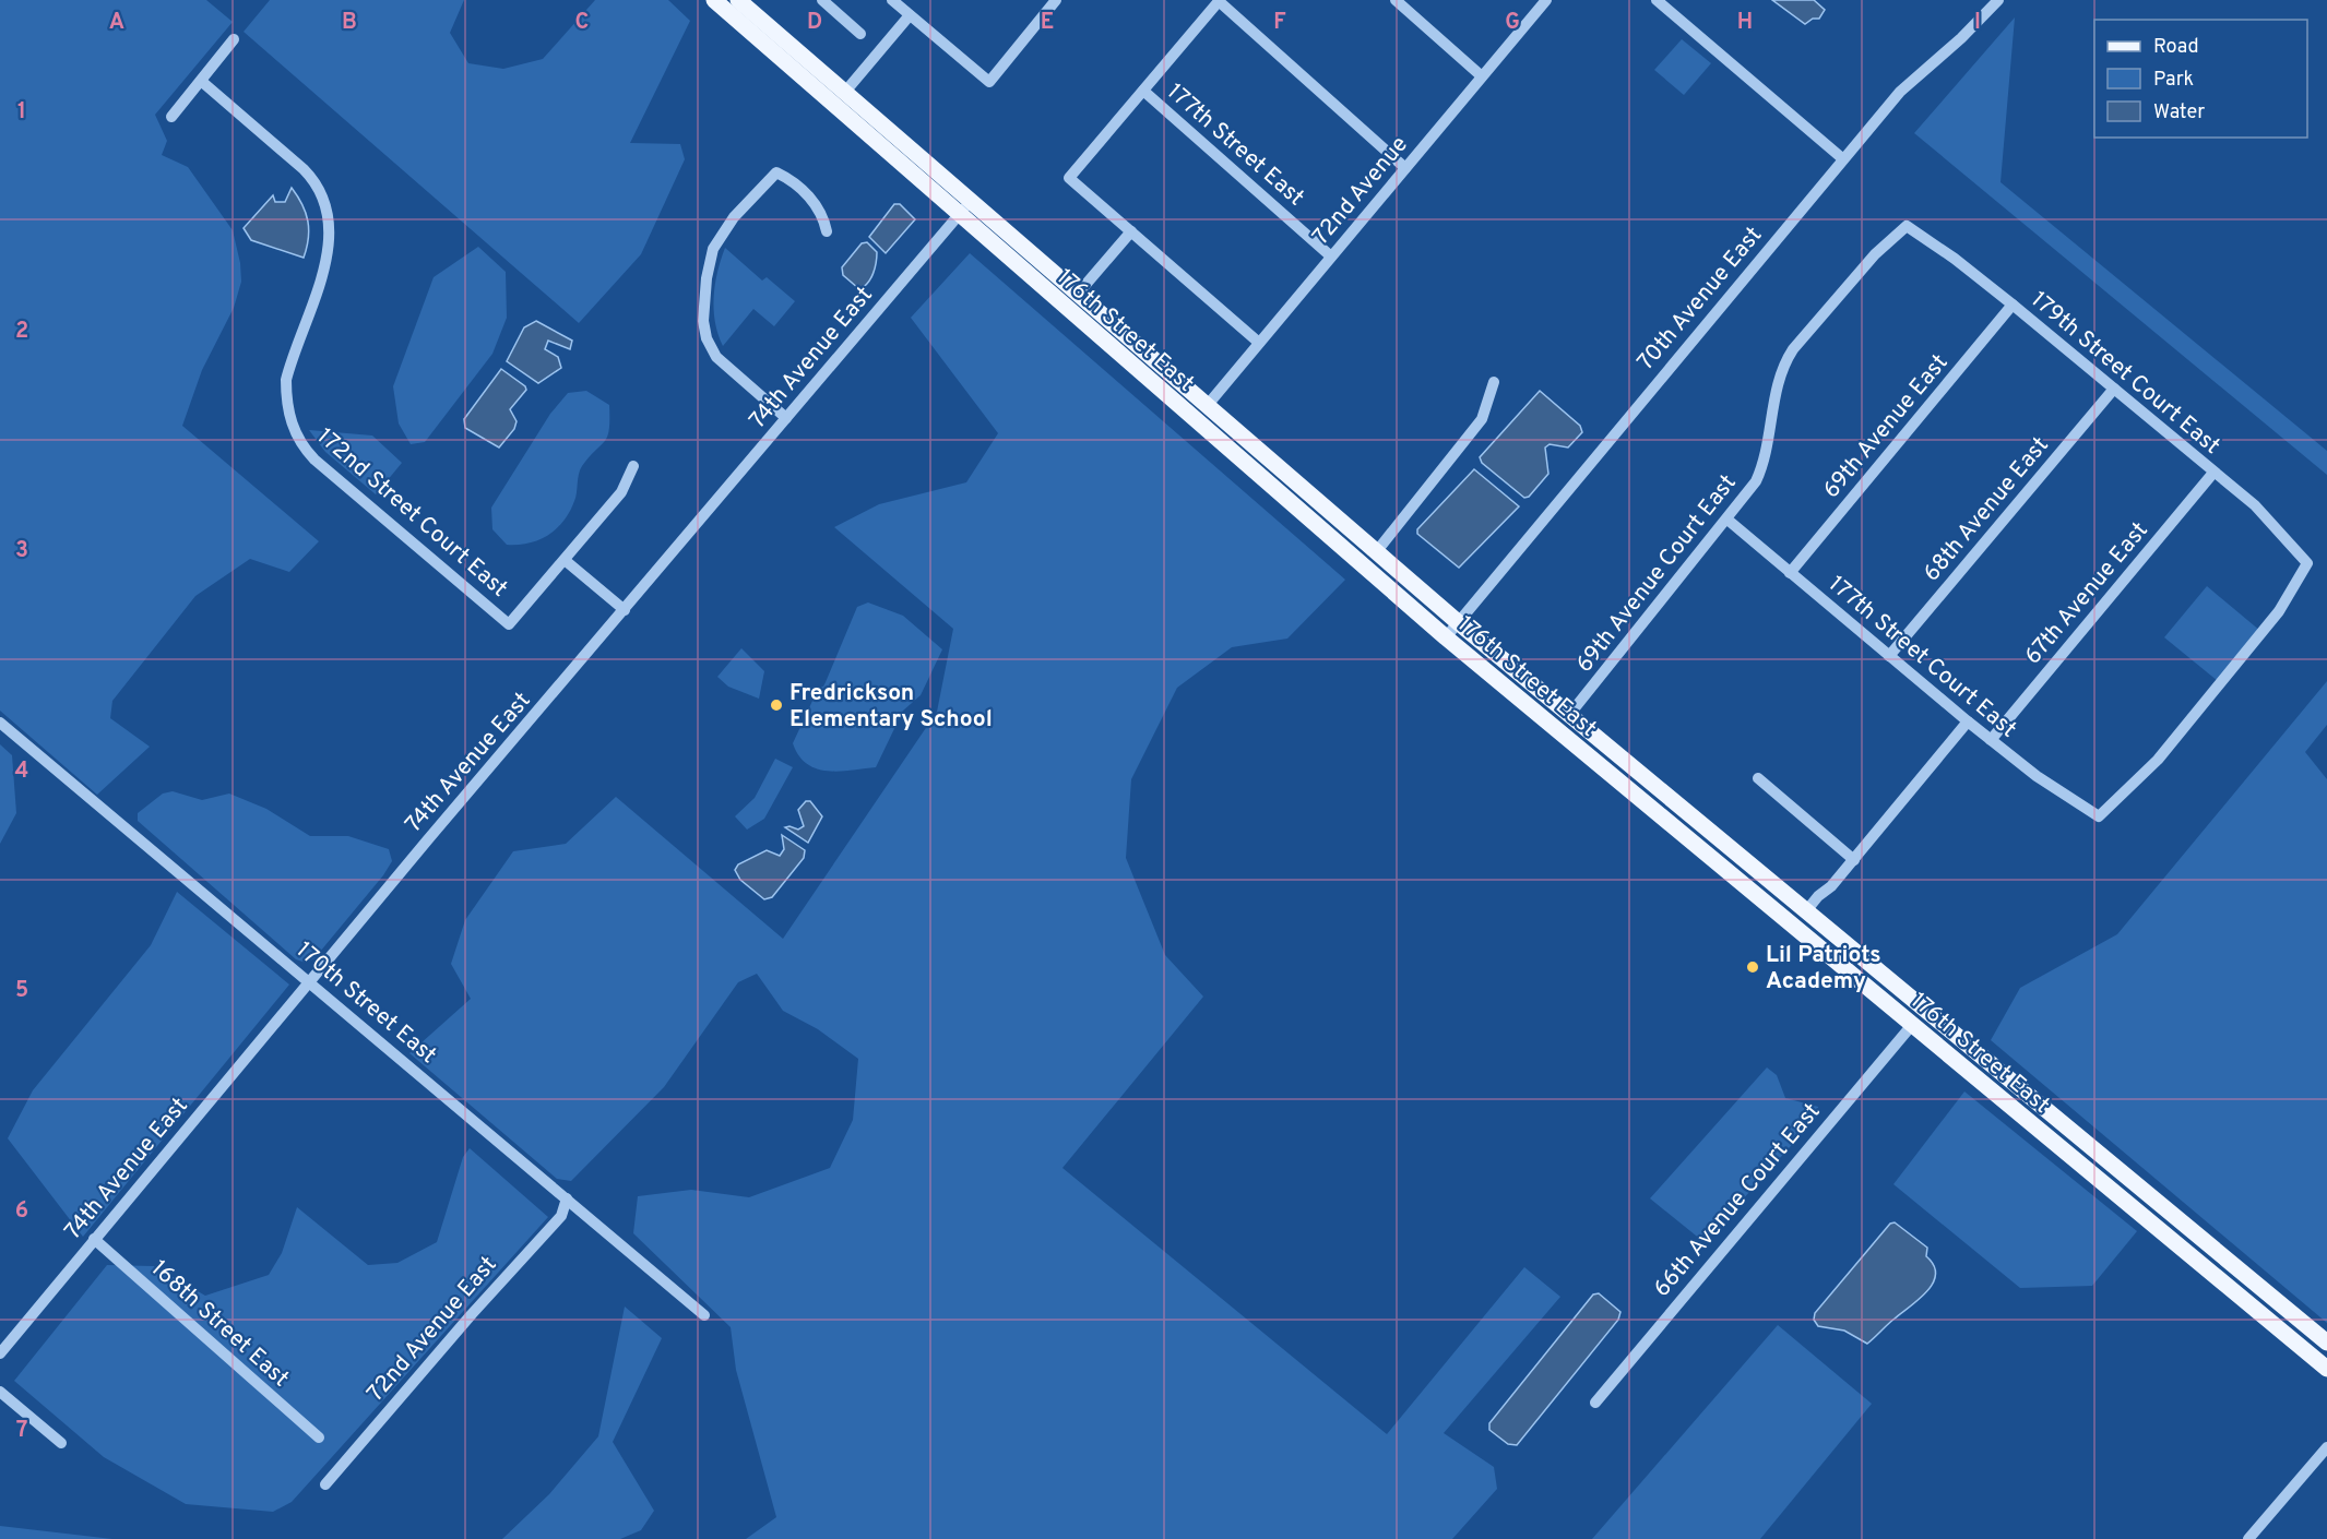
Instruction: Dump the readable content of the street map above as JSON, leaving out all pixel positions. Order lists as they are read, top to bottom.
{
  "streets": {
    "main road": ["176th Street East"],
    "street": [
      "177th Street East",
      "72nd Avenue",
      "70th Avenue East",
      "74th Avenue East",
      "179th Street Court East",
      "69th Avenue East",
      "68th Avenue East",
      "172nd Street Court East",
      "69th Avenue Court East",
      "67th Avenue East",
      "177th Street Court East",
      "170th Street East",
      "66th Avenue Court East",
      "168th Street East",
      "72nd Avenue East"
    ]
  },
  "crossings": [
    ["177th Street East", "72nd Avenue"],
    ["72nd Avenue", "176th Street East"],
    ["70th Avenue East", "176th Street East"],
    ["176th Street East", "74th Avenue East"],
    ["176th Street East", "69th Avenue Court East"],
    ["176th Street East", "66th Avenue Court East"],
    ["74th Avenue East", "170th Street East"],
    ["74th Avenue East", "168th Street East"],
    ["179th Street Court East", "69th Avenue East"],
    ["179th Street Court East", "68th Avenue East"],
    ["179th Street Court East", "69th Avenue Court East"],
    ["179th Street Court East", "67th Avenue East"],
    ["179th Street Court East", "177th Street Court East"],
    ["69th Avenue East", "177th Street Court East"],
    ["68th Avenue East", "177th Street Court East"],
    ["69th Avenue Court East", "177th Street Court East"],
    ["67th Avenue East", "177th Street Court East"],
    ["170th Street East", "72nd Avenue East"]
  ],
  "places": ["Fredrickson Elementary School", "Lil Patriots Academy"],
  "legend": ["Road", "Park", "Water"],
  "grid": {
    "columns": [
      "A",
      "B",
      "C",
      "D",
      "E",
      "F",
      "G",
      "H",
      "I"
    ],
    "rows": [
      "1",
      "2",
      "3",
      "4",
      "5",
      "6",
      "7"
    ]
  }
}
